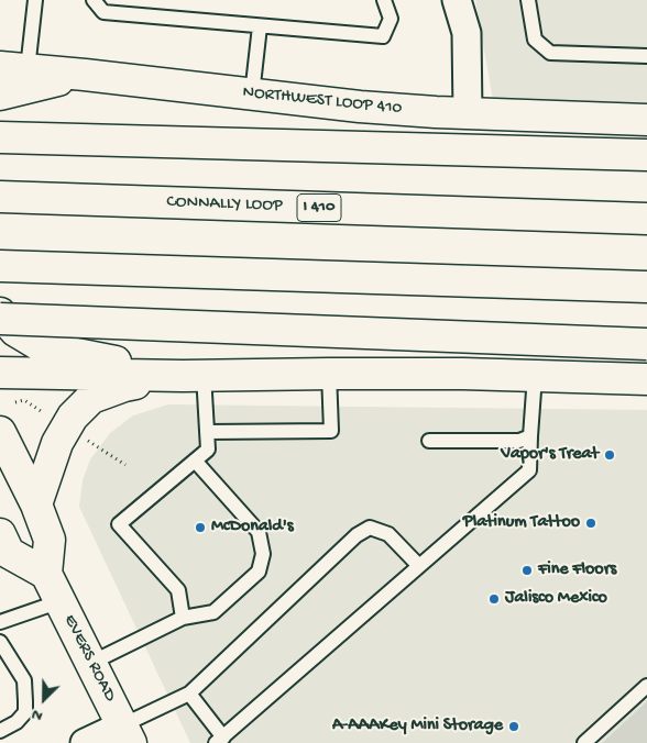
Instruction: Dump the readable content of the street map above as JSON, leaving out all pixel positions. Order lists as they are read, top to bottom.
{
  "streets": {
    "main road": [
      "NORTHWEST LOOP 410",
      "CONNALLY LOOP",
      "I 410",
      "EVERS ROAD"
    ]
  },
  "places": [
    "Vapor's Treat",
    "Platinum Tattoo",
    "McDonald's",
    "Fine Floors",
    "Jalisco Mexico",
    "A-AAAKey Mini Storage"
  ],
  "north": "bottom left"
}
